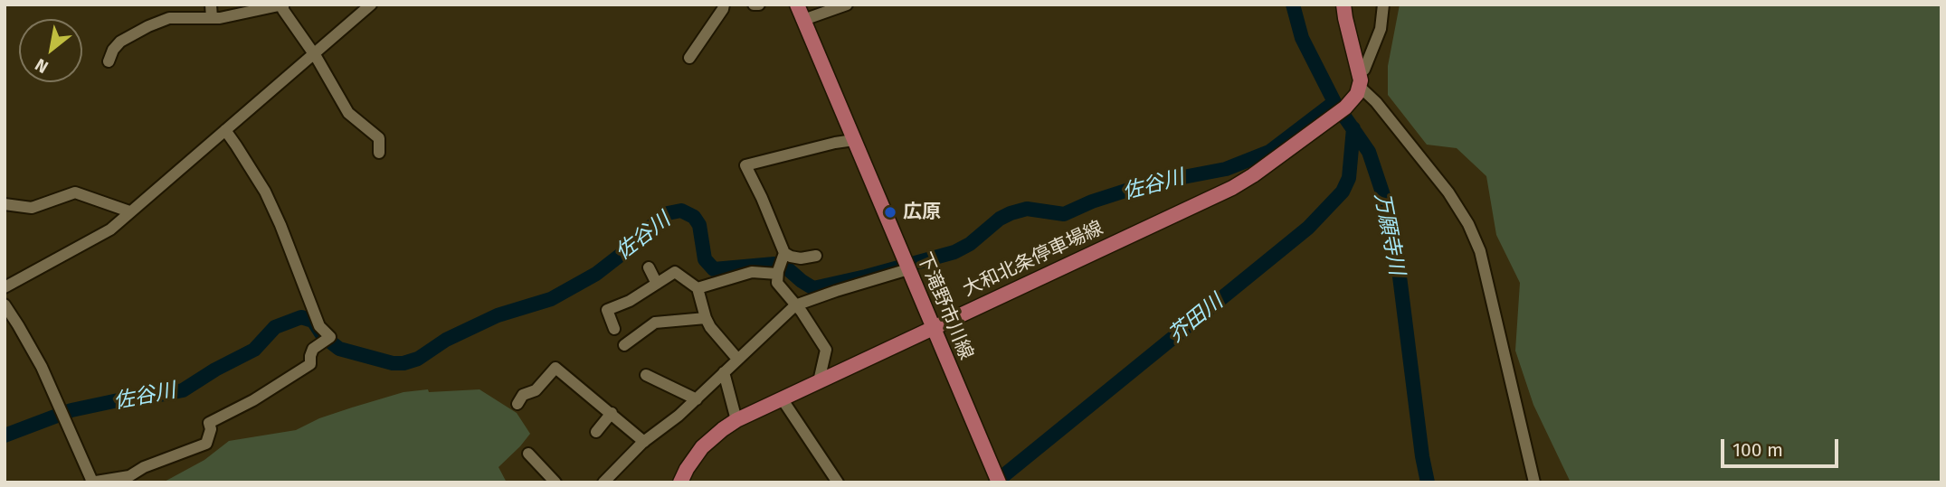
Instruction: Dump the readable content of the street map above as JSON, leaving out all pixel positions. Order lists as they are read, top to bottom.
{
  "streets": {
    "main road": ["大和北条停車場線", "下滝野市川線"]
  },
  "crossings": [
    ["大和北条停車場線", "下滝野市川線"]
  ],
  "water": ["佐谷川", "万願寺川", "芥田川"],
  "places": ["広原"],
  "scale_bar": "100 m",
  "north": "bottom left"
}
